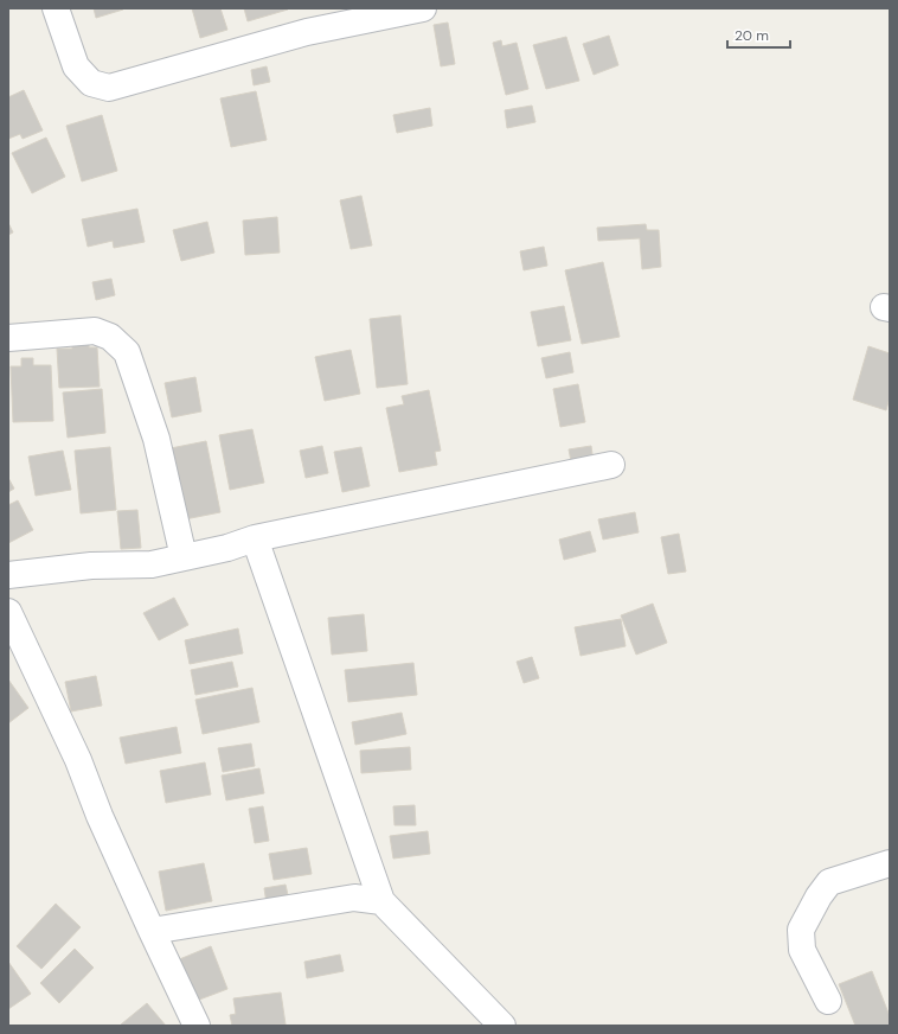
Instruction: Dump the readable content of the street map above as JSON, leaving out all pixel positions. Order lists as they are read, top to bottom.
{
  "scale_bar": "20 m"
}
